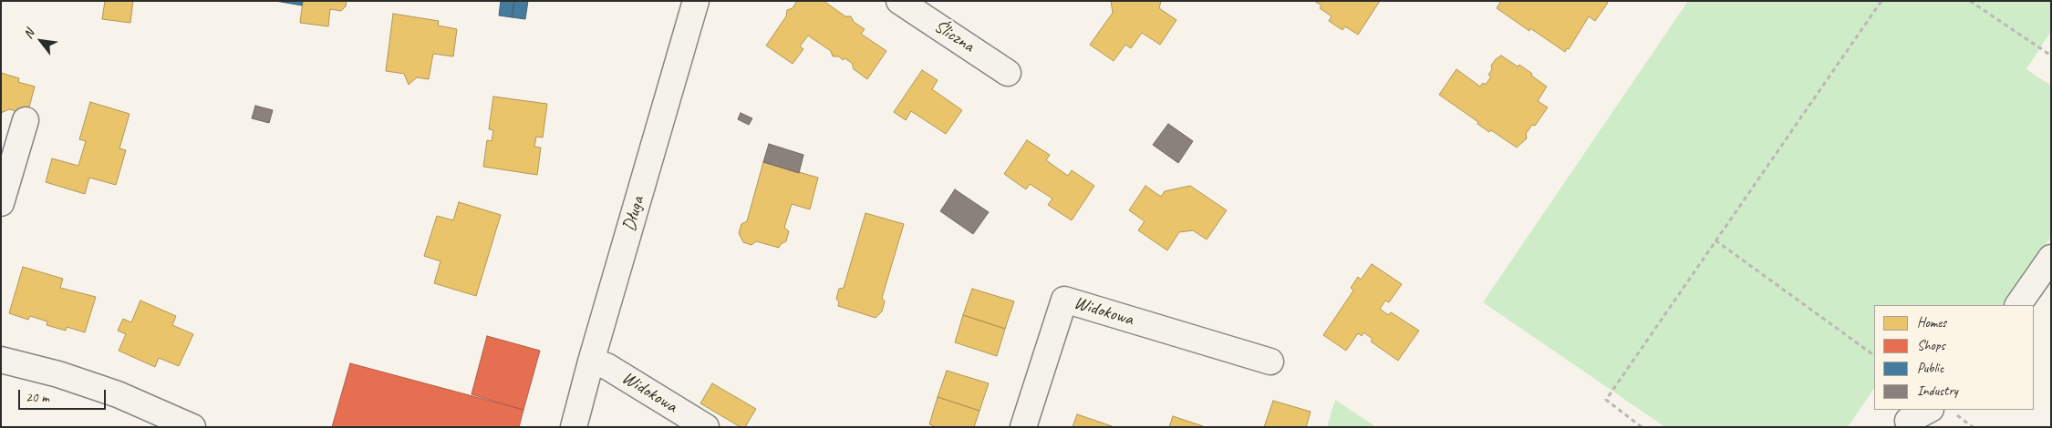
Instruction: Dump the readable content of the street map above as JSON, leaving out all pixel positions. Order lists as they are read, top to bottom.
{
  "streets": {
    "street": ["Śliczna", "Długa", "Widokowa"]
  },
  "crossings": [
    ["Długa", "Widokowa"]
  ],
  "legend": [
    "Homes",
    "Shops",
    "Public",
    "Industry"
  ],
  "scale_bar": "20 m",
  "north": "top left"
}
